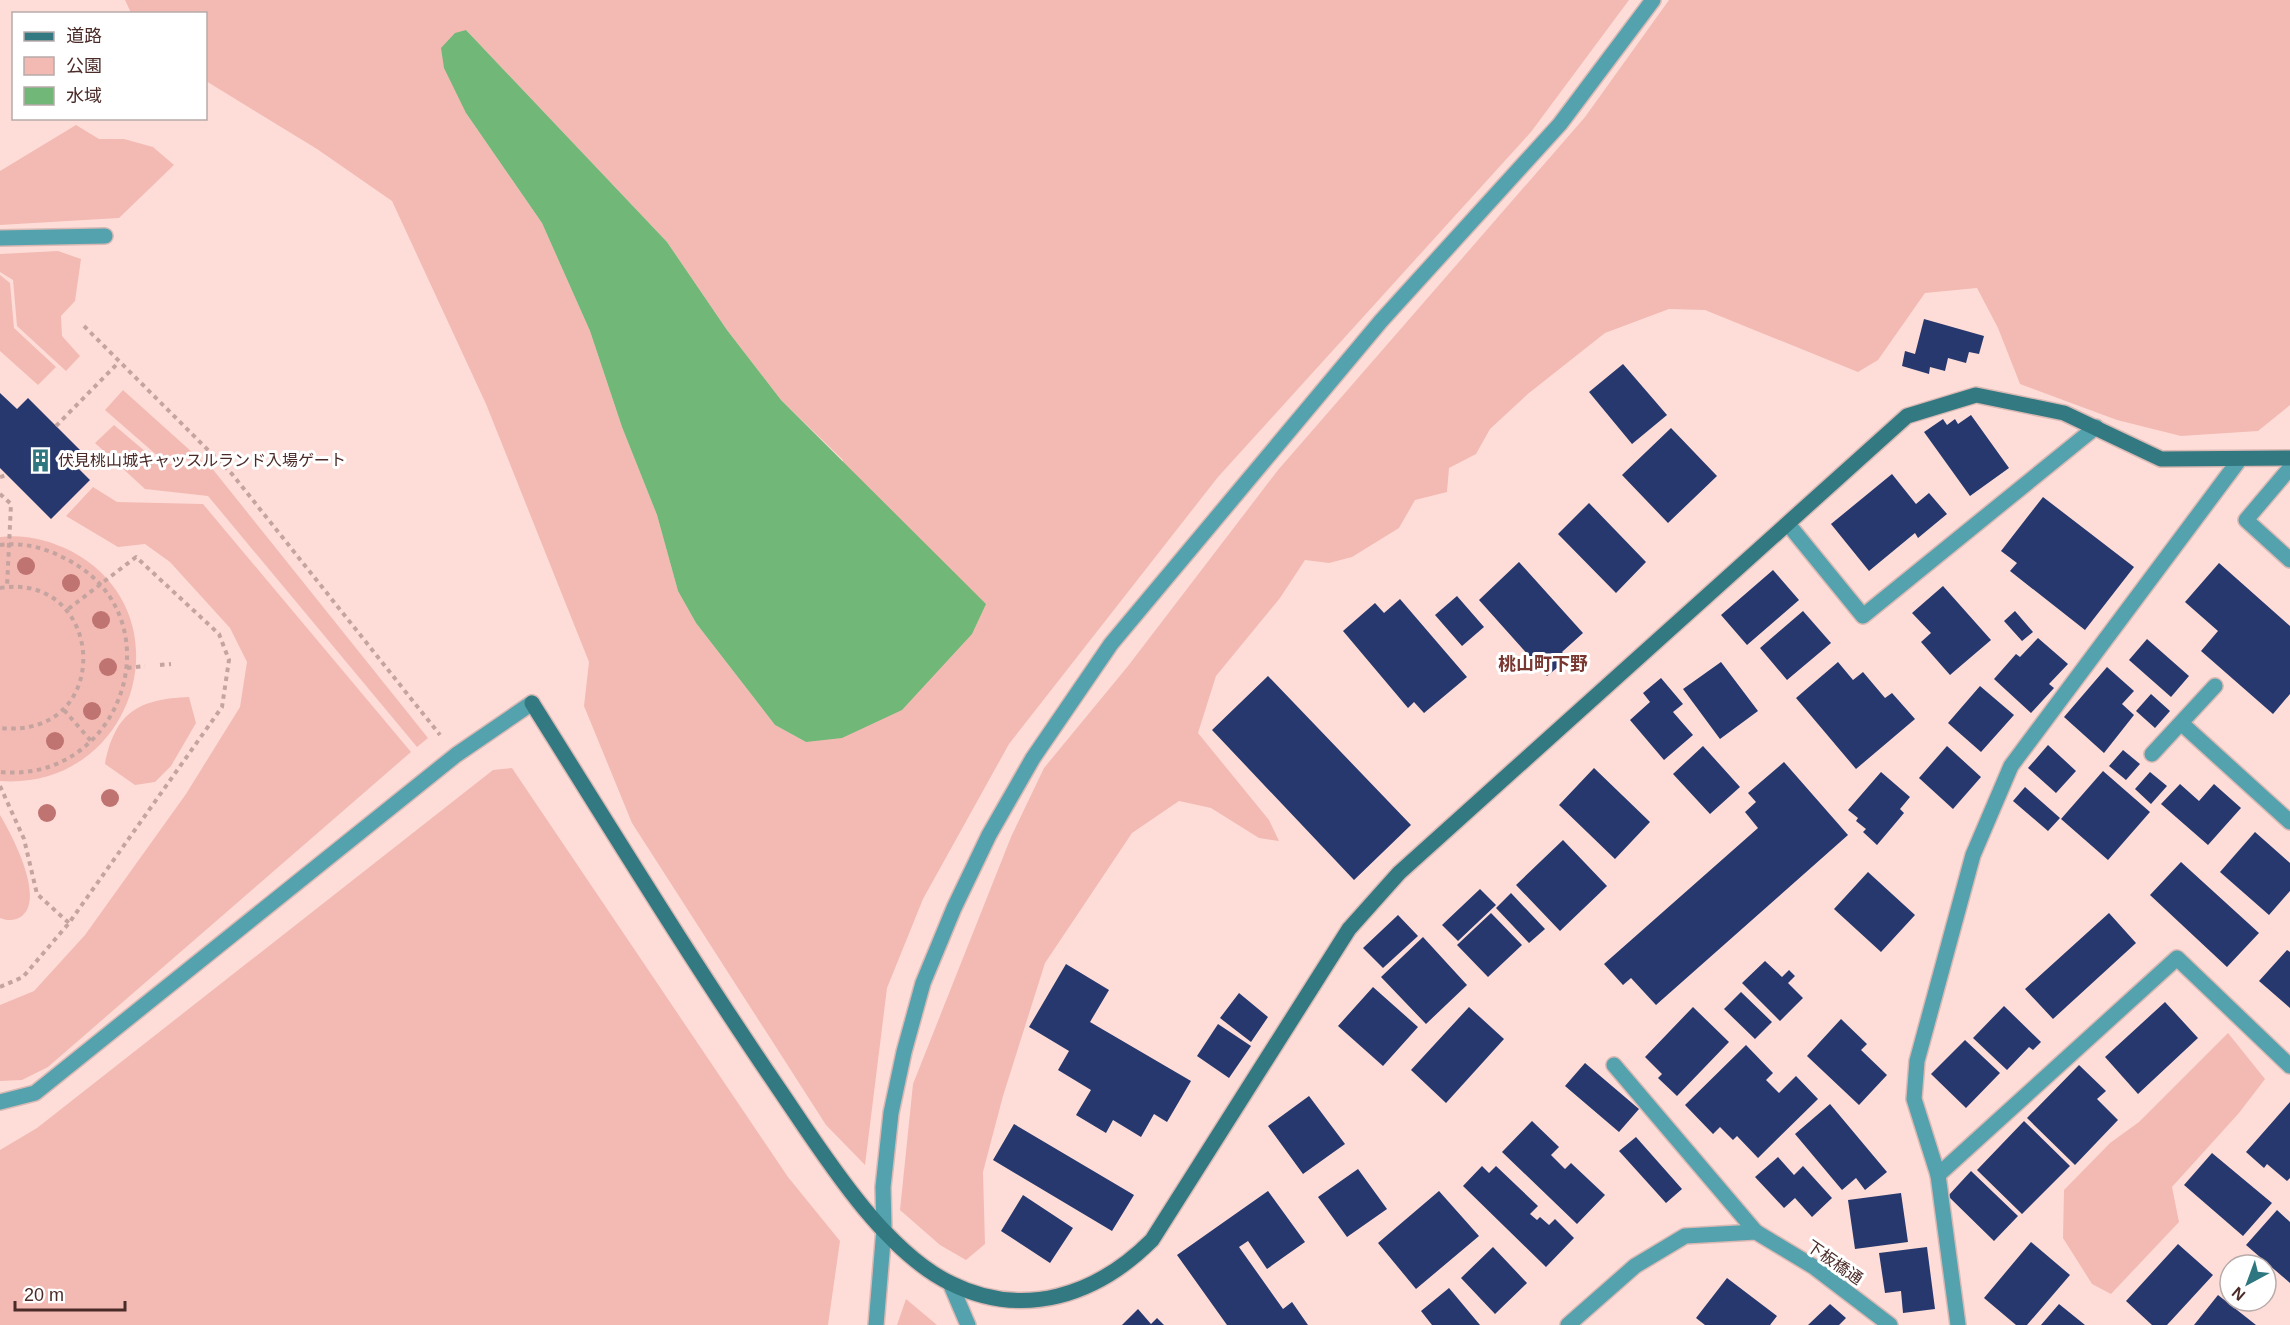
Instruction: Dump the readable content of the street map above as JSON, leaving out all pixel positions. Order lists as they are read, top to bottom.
{
  "streets": {
    "street": ["下板橋通"]
  },
  "districts": ["桃山町下野"],
  "places": {
    "building": ["伏見桃山城キャッスルランド入場ゲート"]
  },
  "legend": ["道路", "公園", "水域"],
  "scale_bar": "20 m",
  "north": "bottom left"
}
